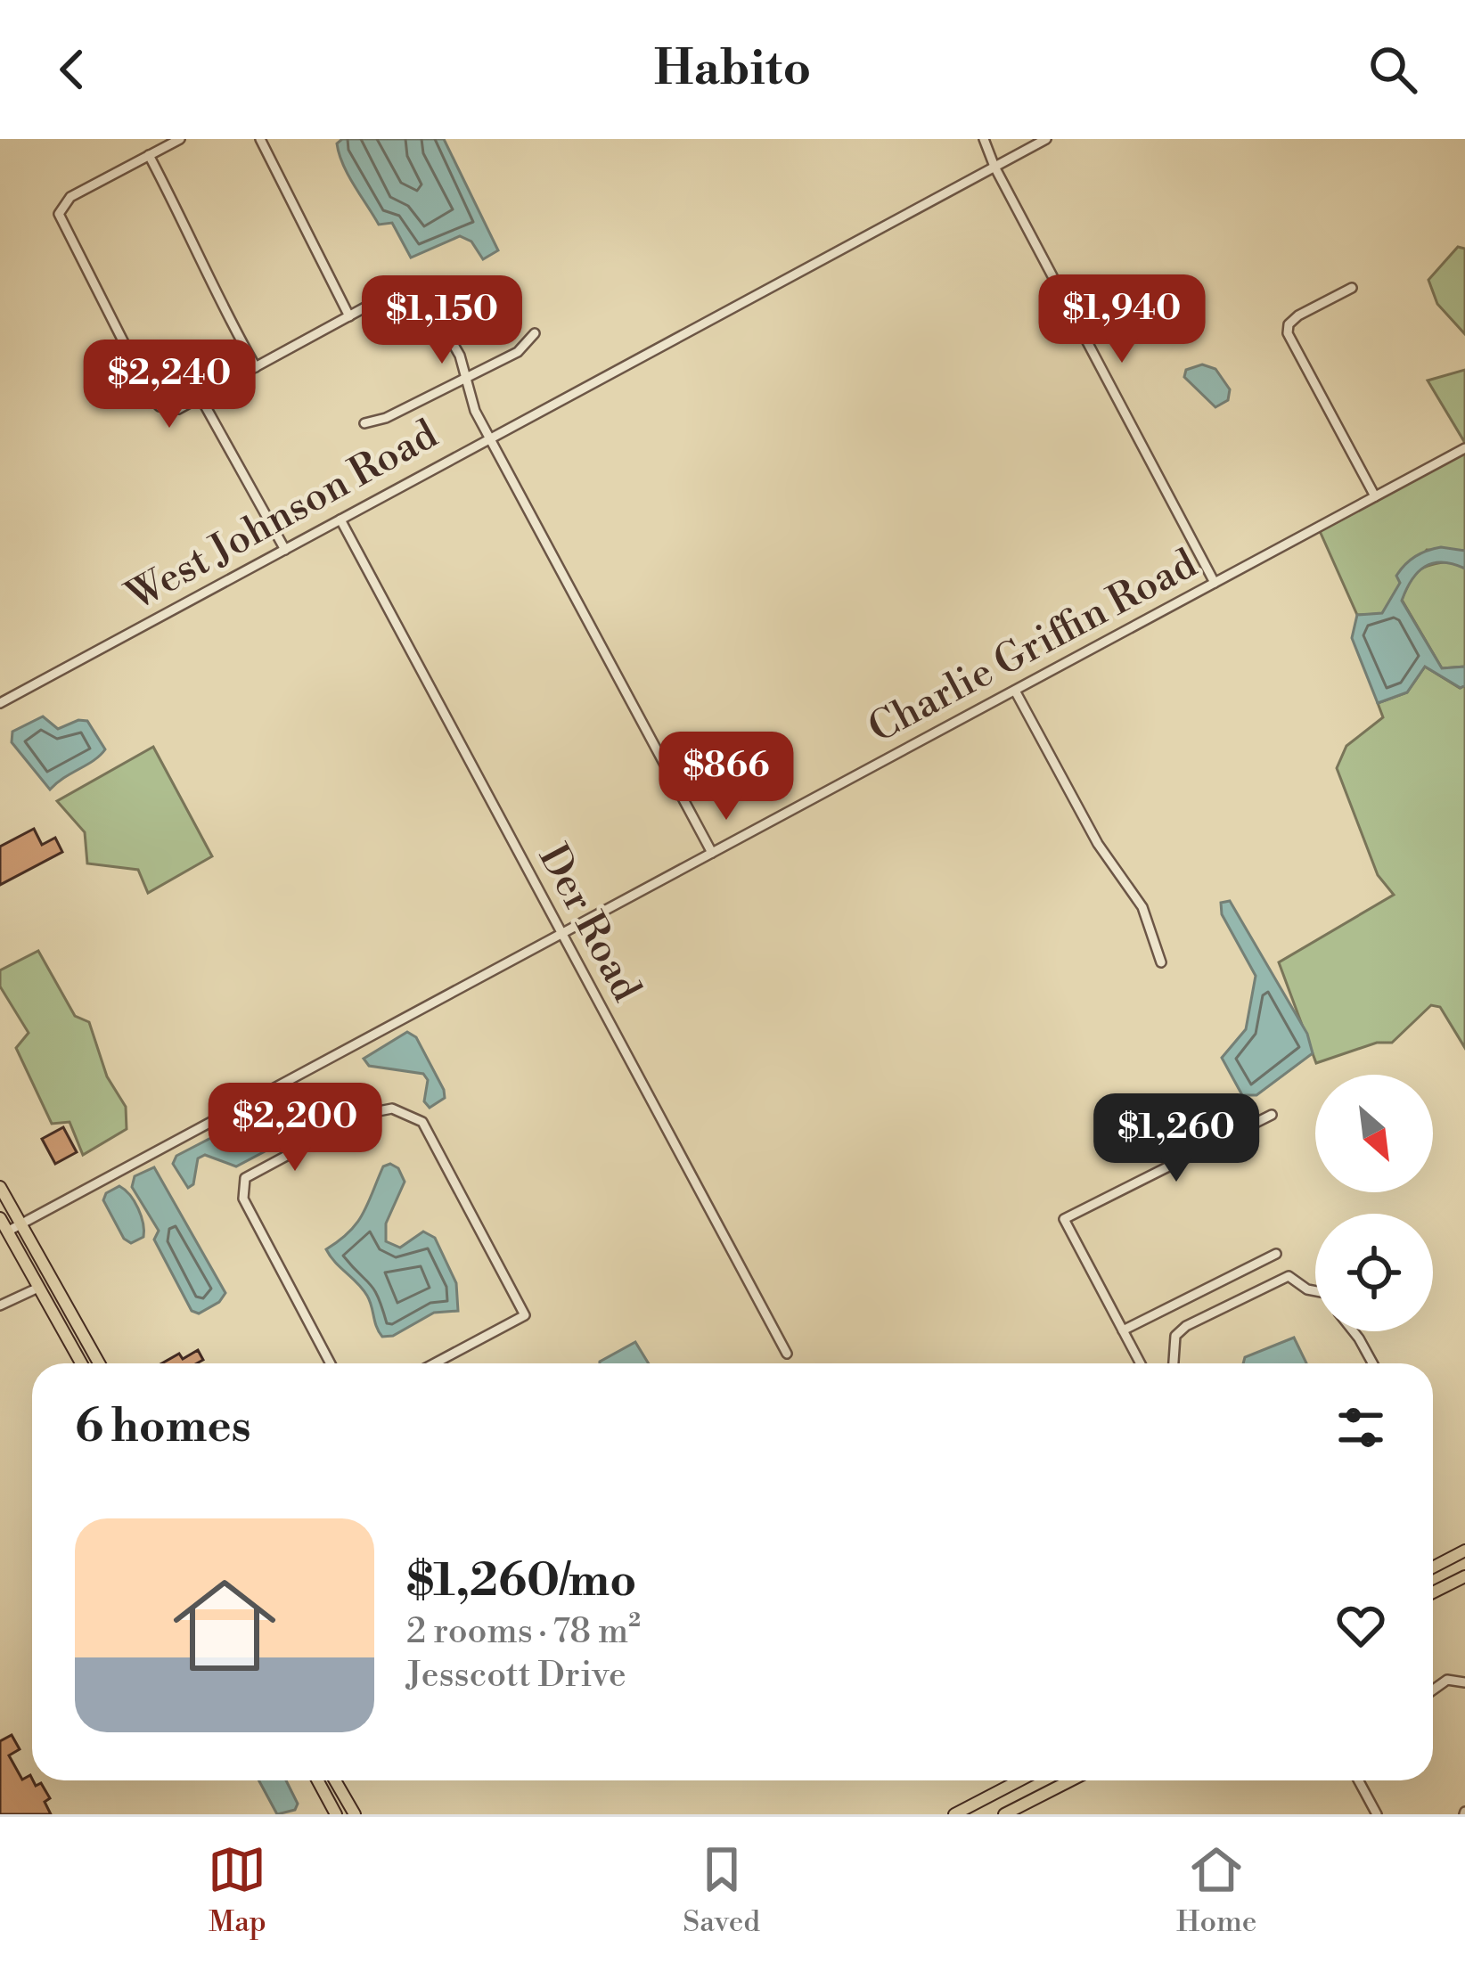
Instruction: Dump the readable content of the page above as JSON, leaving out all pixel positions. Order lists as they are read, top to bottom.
{
  "streets": {
    "street": ["West Johnson Road", "Charlie Griffin Road", "Der Road"]
  },
  "crossings": [
    ["West Johnson Road", "Der Road"],
    ["Charlie Griffin Road", "Der Road"]
  ],
  "north": "bottom right",
  "page": {
    "header": "Habito",
    "price": [
      "$1,940",
      "$1,150",
      "$2,240",
      "$866",
      "$2,200",
      "$1,260"
    ],
    "heading": "6 homes",
    "list": [
      {
        "name": "$1,260/mo",
        "note": "2 rooms · 78 m² · Jesscott Drive"
      }
    ],
    "tabs": ["Map", "Saved", "Home"]
  }
}
